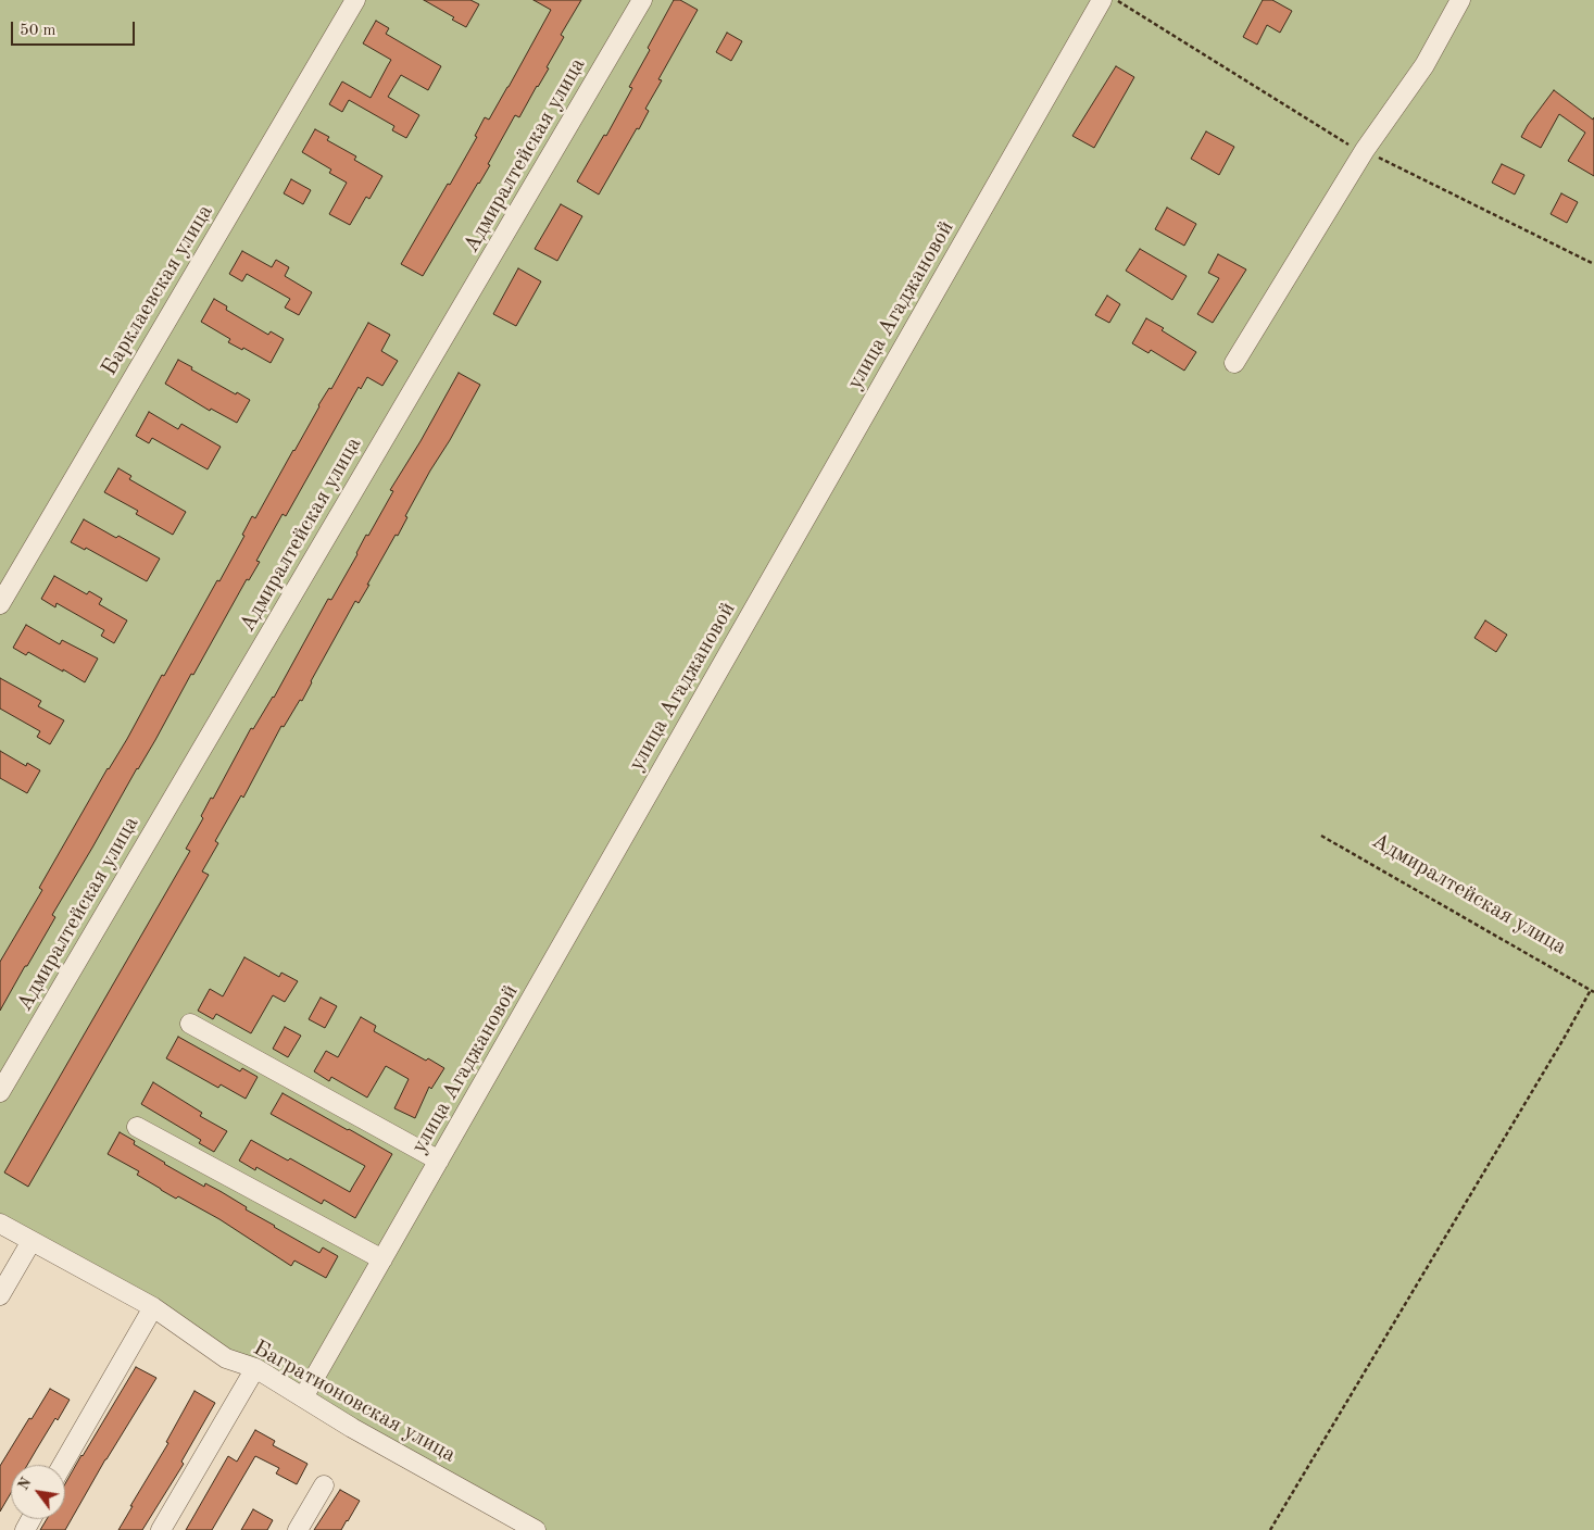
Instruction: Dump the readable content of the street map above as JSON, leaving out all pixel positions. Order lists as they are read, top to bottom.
{
  "streets": {
    "street": [
      "Адмиралтейская улица",
      "Барклаевская улица",
      "улица Агаджановой",
      "Багратионовская улица"
    ]
  },
  "crossings": [
    ["улица Агаджановой", "Багратионовская улица"]
  ],
  "scale_bar": "50 m",
  "north": "top left"
}
